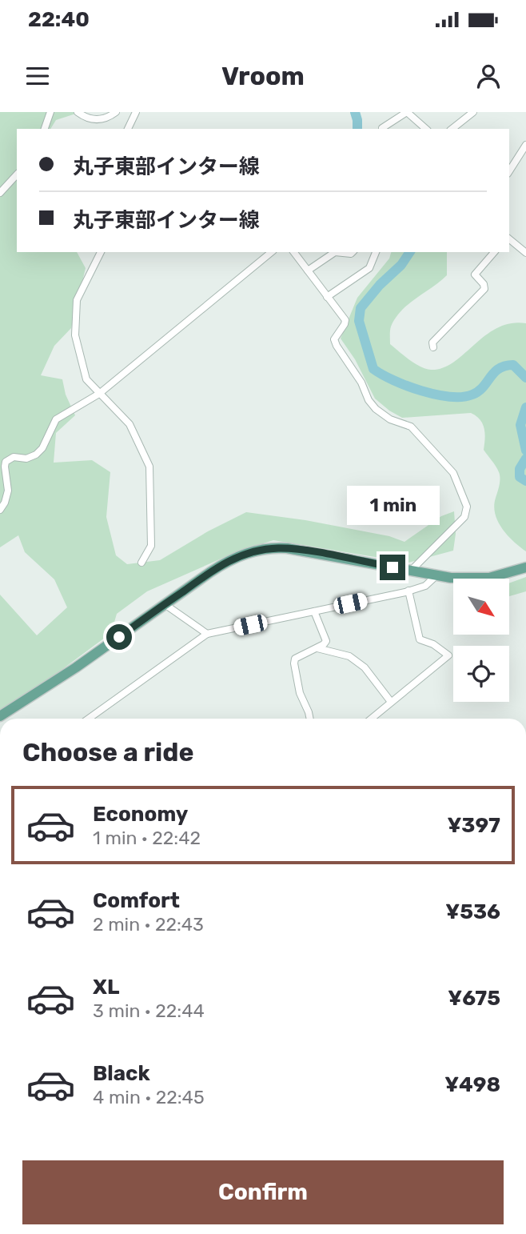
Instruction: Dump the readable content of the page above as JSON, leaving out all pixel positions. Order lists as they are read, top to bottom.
{
  "north": "bottom right",
  "page": {
    "status": "22:40",
    "header": "Vroom",
    "banner": ["丸子東部インター線", "丸子東部インター線"],
    "bubble": "1 min",
    "heading": "Choose a ride",
    "list": [
      {
        "name": "Economy",
        "note": "1 min · 22:42",
        "value": "¥397"
      },
      {
        "name": "Comfort",
        "note": "2 min · 22:43",
        "value": "¥536"
      },
      {
        "name": "XL",
        "note": "3 min · 22:44",
        "value": "¥675"
      },
      {
        "name": "Black",
        "note": "4 min · 22:45",
        "value": "¥498"
      }
    ],
    "buttons": "Confirm"
  }
}
